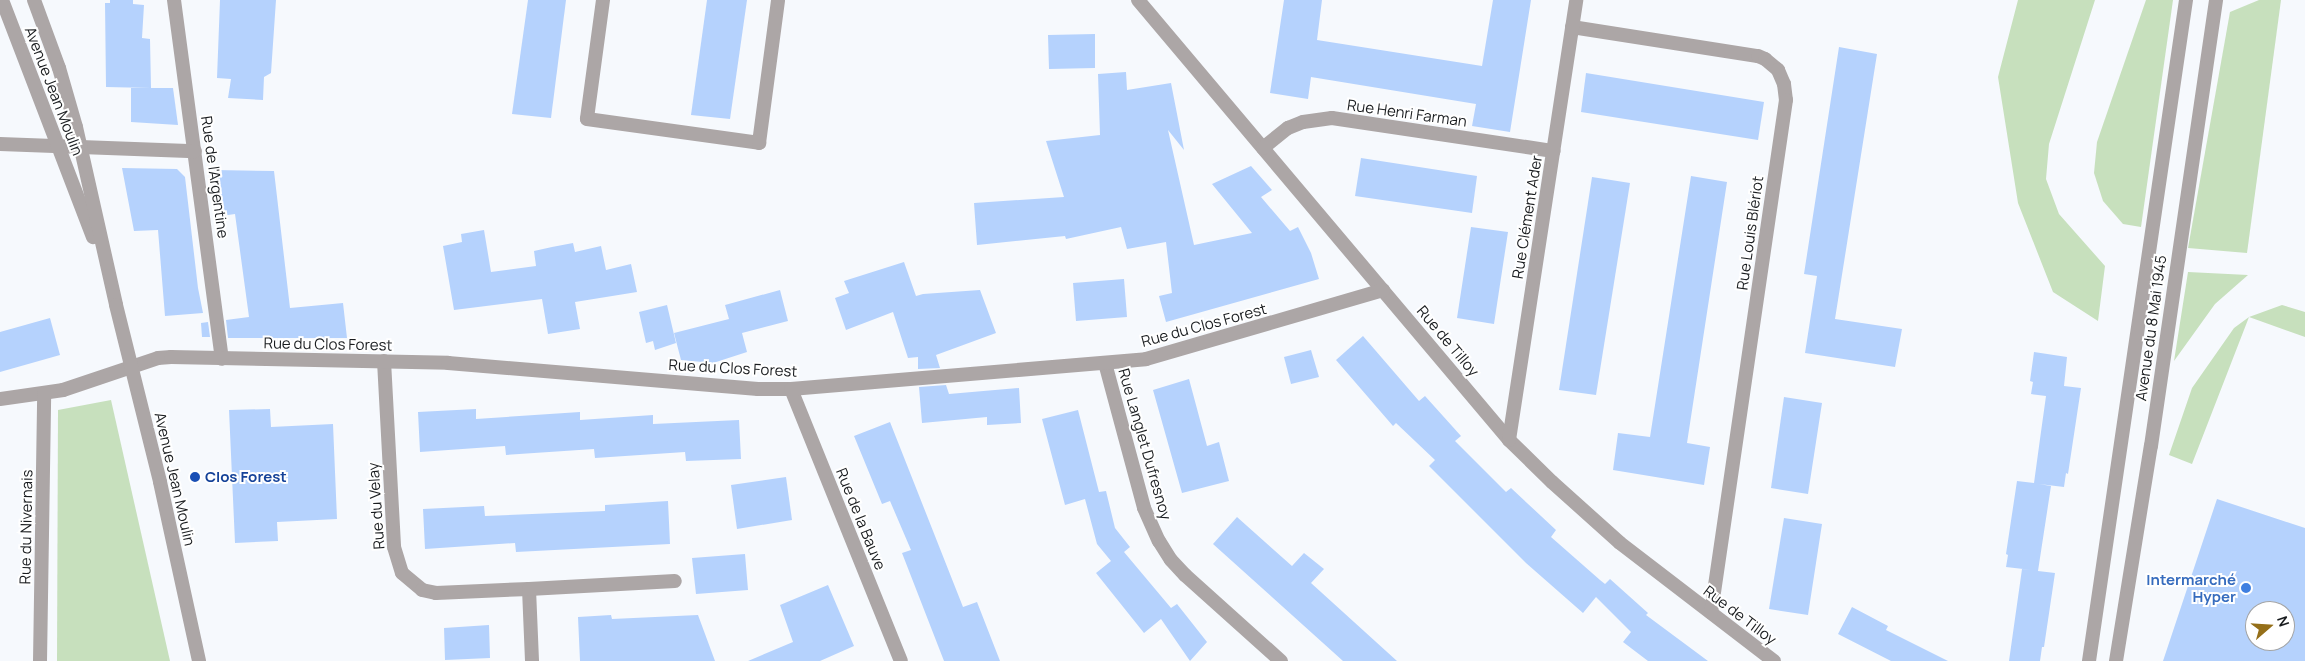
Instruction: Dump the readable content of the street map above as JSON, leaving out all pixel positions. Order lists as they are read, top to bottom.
{
  "streets": {
    "street": [
      "Avenue Jean Moulin",
      "Rue Henri Farman",
      "Rue de l'Argentine",
      "Rue Clément Ader",
      "Rue Louis Blériot",
      "Rue du Clos Forest",
      "Avenue du 8 Mai 1945",
      "Rue de Tilloy",
      "Rue Langlet Dufresnoy",
      "Rue du Velay",
      "Rue de la Bauve",
      "Rue du Nivernais"
    ]
  },
  "crossings": [
    ["Avenue Jean Moulin", "Rue du Clos Forest"],
    ["Rue Henri Farman", "Rue Clément Ader"],
    ["Rue Henri Farman", "Rue de Tilloy"],
    ["Rue de l'Argentine", "Rue du Clos Forest"],
    ["Rue Clément Ader", "Rue Louis Blériot"],
    ["Rue Clément Ader", "Rue de Tilloy"],
    ["Rue Louis Blériot", "Rue de Tilloy"],
    ["Rue du Clos Forest", "Rue de Tilloy"],
    ["Rue du Clos Forest", "Rue Langlet Dufresnoy"],
    ["Rue du Clos Forest", "Rue du Velay"],
    ["Rue du Clos Forest", "Rue de la Bauve"],
    ["Rue du Clos Forest", "Rue du Nivernais"]
  ],
  "places": ["Clos Forest", "Intermarché Hyper"],
  "north": "right"
}
